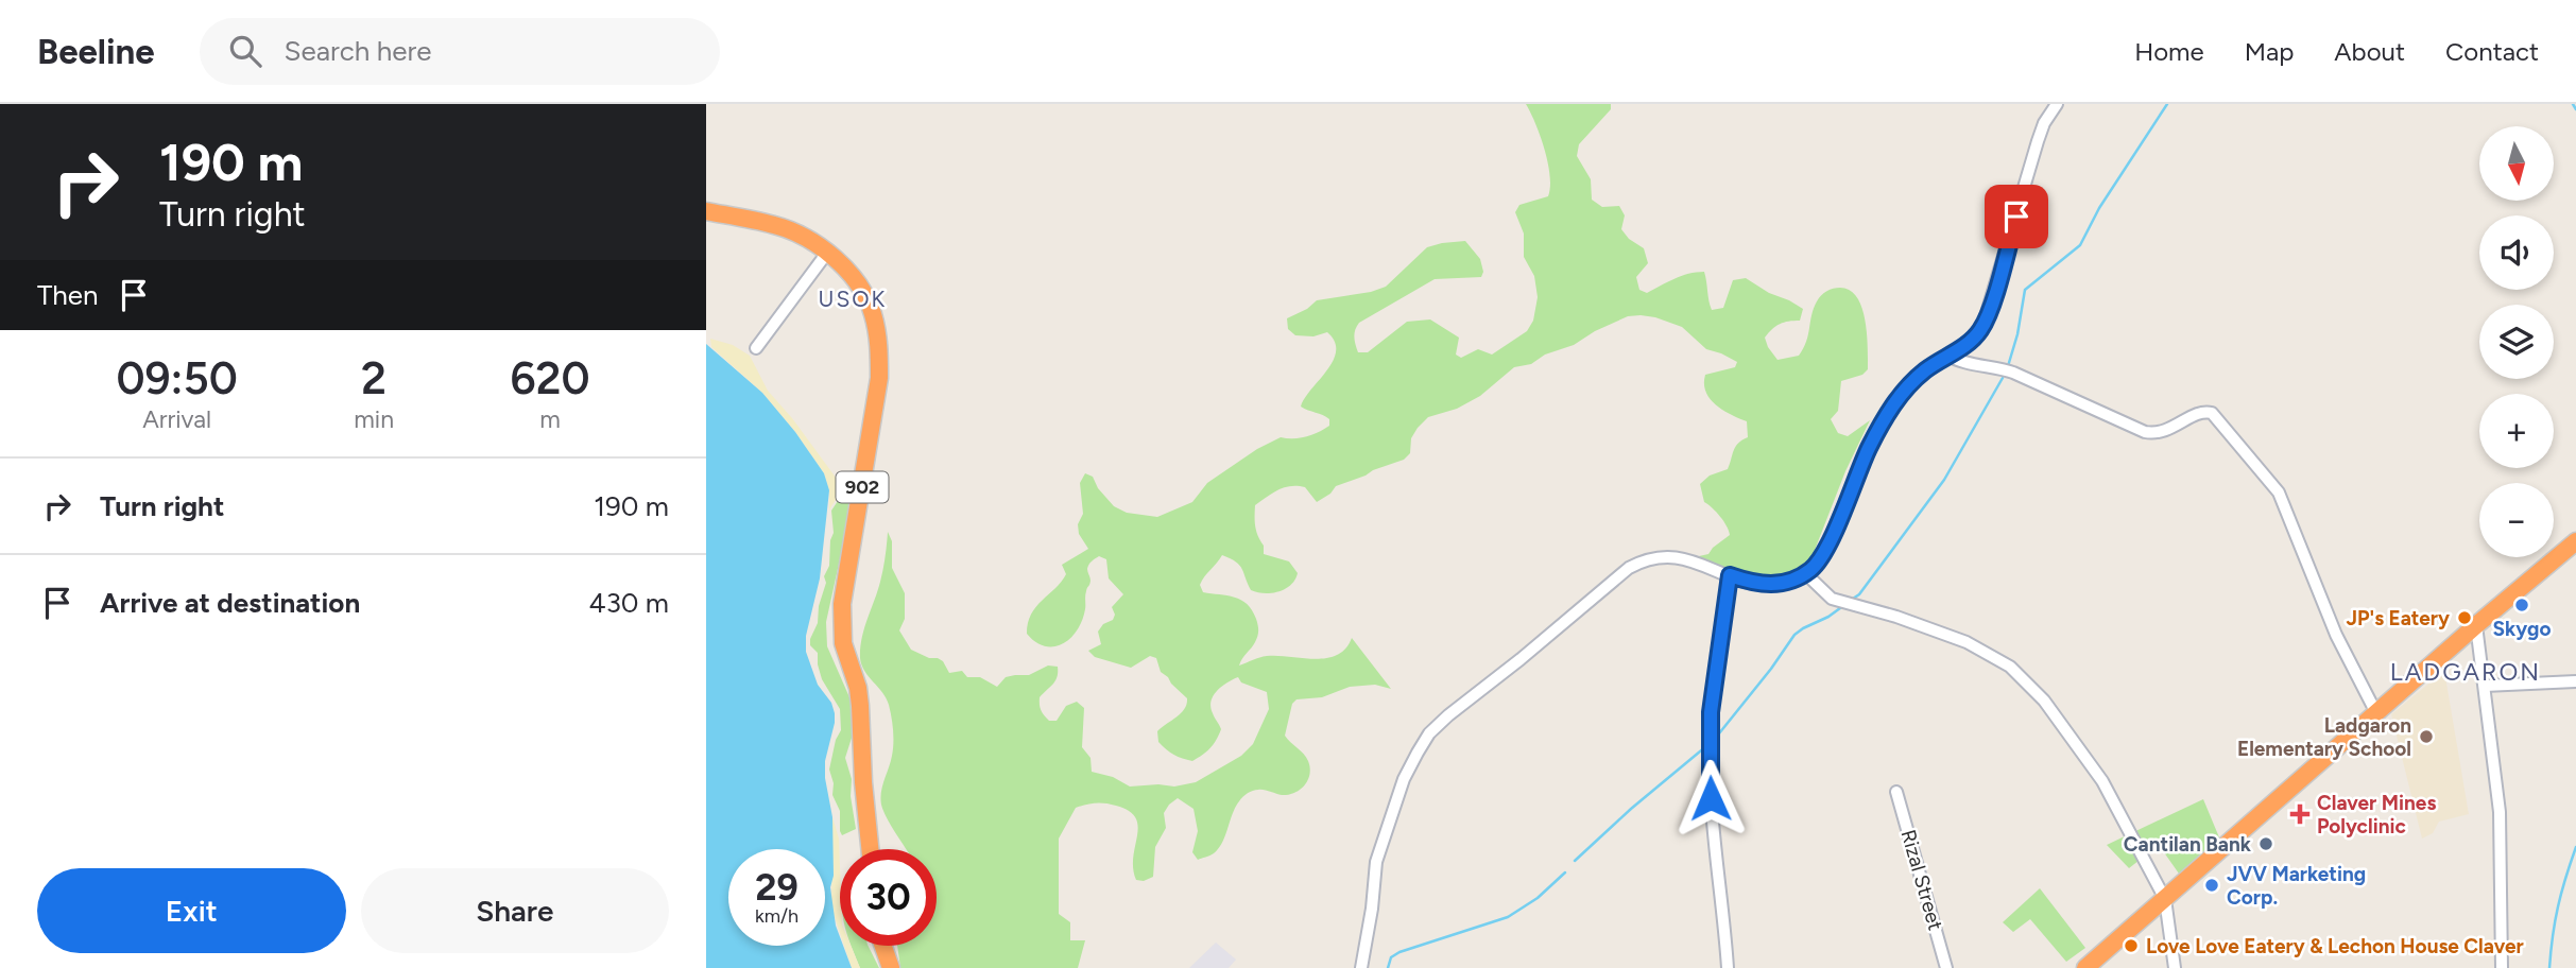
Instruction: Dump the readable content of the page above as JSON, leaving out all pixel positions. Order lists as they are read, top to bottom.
{
  "streets": {
    "highway": ["902"],
    "street": ["Rizal Street"]
  },
  "districts": ["USOK", "LADGARON"],
  "places": {
    "other": [
      "Skygo",
      "JP's Eatery",
      "Ladgaron Elementary School",
      "Cantilan Bank",
      "JVV Marketing Corp.",
      "Love Love Eatery & Lechon House Claver"
    ],
    "health": ["Claver Mines Polyclinic"]
  },
  "north": "bottom",
  "page": {
    "header": "Beeline",
    "search": "Search here",
    "nav": [
      "Home",
      "Map",
      "About",
      "Contact"
    ],
    "turn": ["190 m", "Turn right"],
    "map_buttons": ["+", "−"],
    "then": "Then",
    "eta": [
      "09:50",
      "Arrival",
      "2",
      "min",
      "620",
      "m"
    ],
    "list": [
      {
        "name": "Turn right",
        "value": "190 m"
      },
      {
        "name": "Arrive at destination",
        "value": "430 m"
      }
    ],
    "speed": "29 km/h",
    "limit": "30",
    "buttons": ["Exit", "Share"]
  }
}
